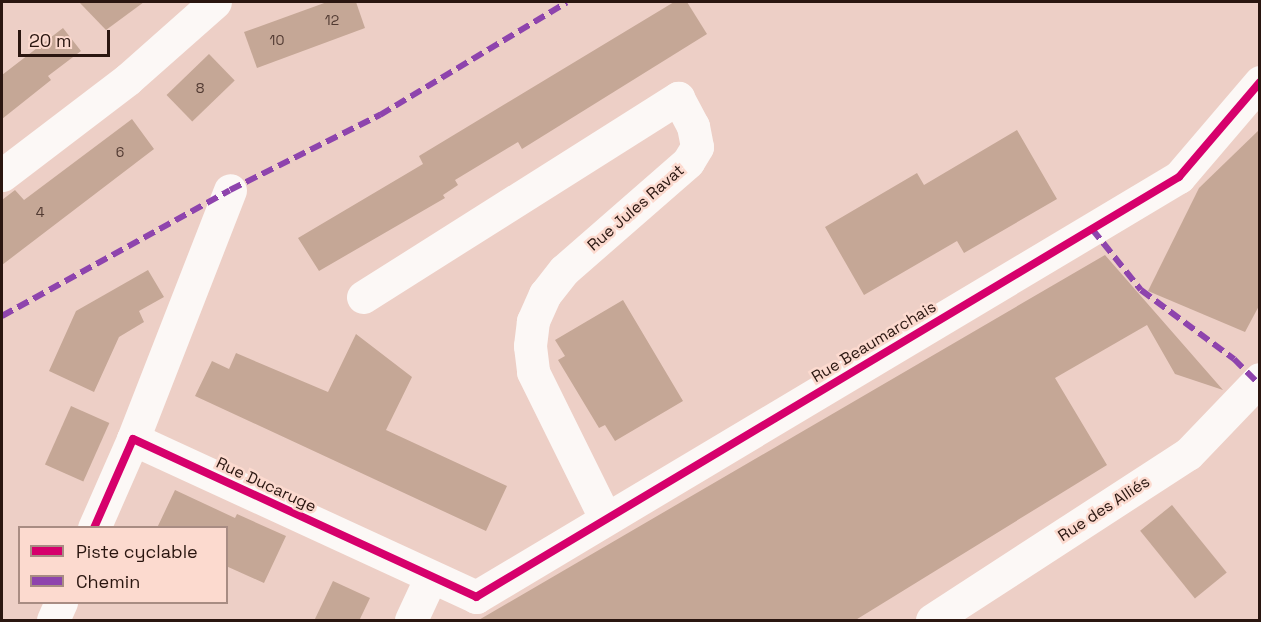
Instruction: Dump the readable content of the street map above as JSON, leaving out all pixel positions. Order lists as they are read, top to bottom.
{
  "streets": {
    "street": [
      "Rue Jules Ravat",
      "Rue Beaumarchais",
      "Rue Ducaruge",
      "Rue des Alliés"
    ]
  },
  "crossings": [
    ["Rue Jules Ravat", "Rue Beaumarchais"],
    ["Rue Beaumarchais", "Rue Ducaruge"]
  ],
  "house_numbers": [
    "12",
    "10",
    "8",
    "6",
    "4"
  ],
  "legend": ["Piste cyclable", "Chemin"],
  "scale_bar": "20 m"
}
